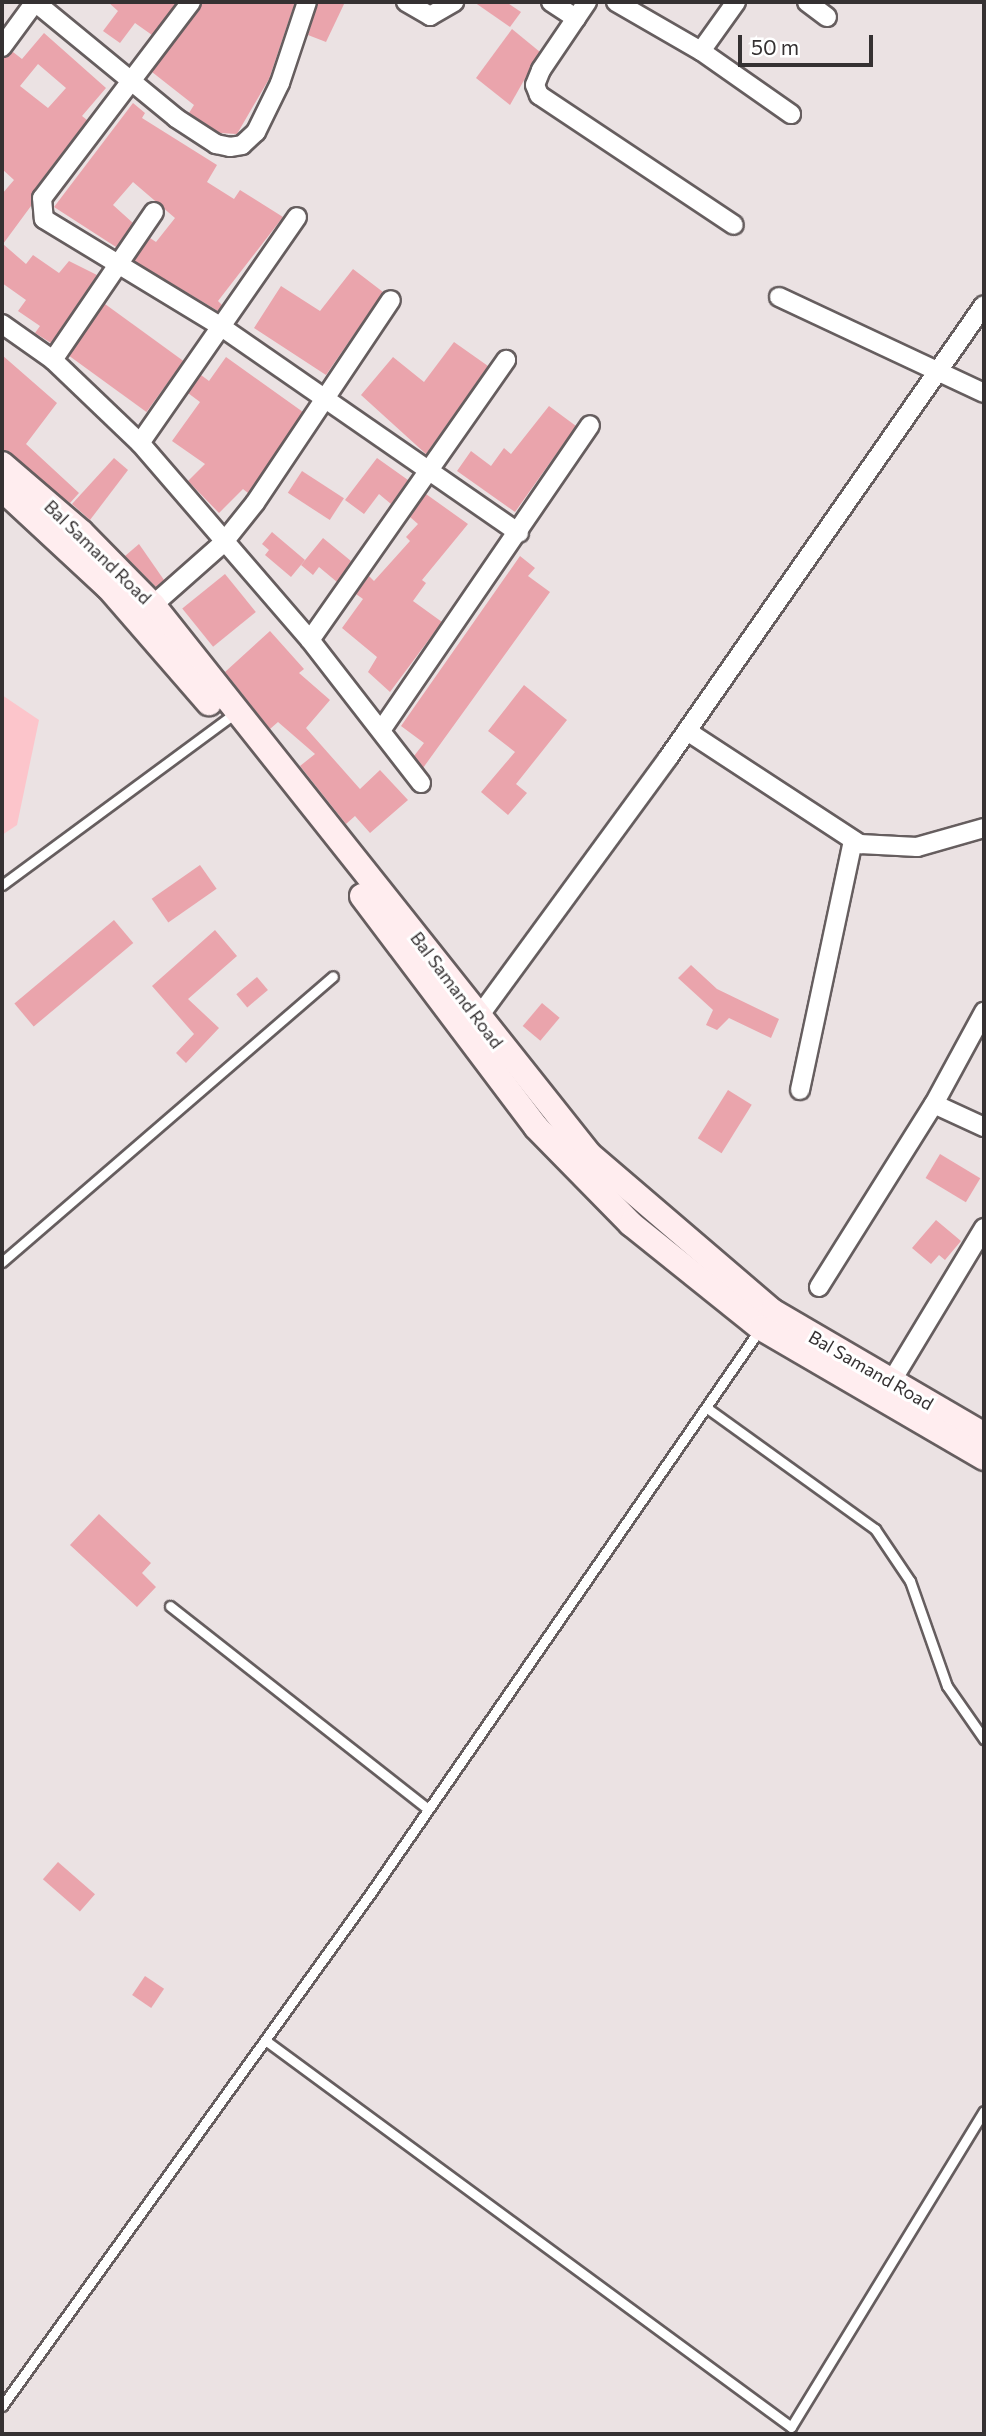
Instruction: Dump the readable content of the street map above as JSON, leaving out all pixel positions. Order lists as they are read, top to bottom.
{
  "streets": {
    "main road": ["Bal Samand Road"]
  },
  "scale_bar": "50 m"
}
